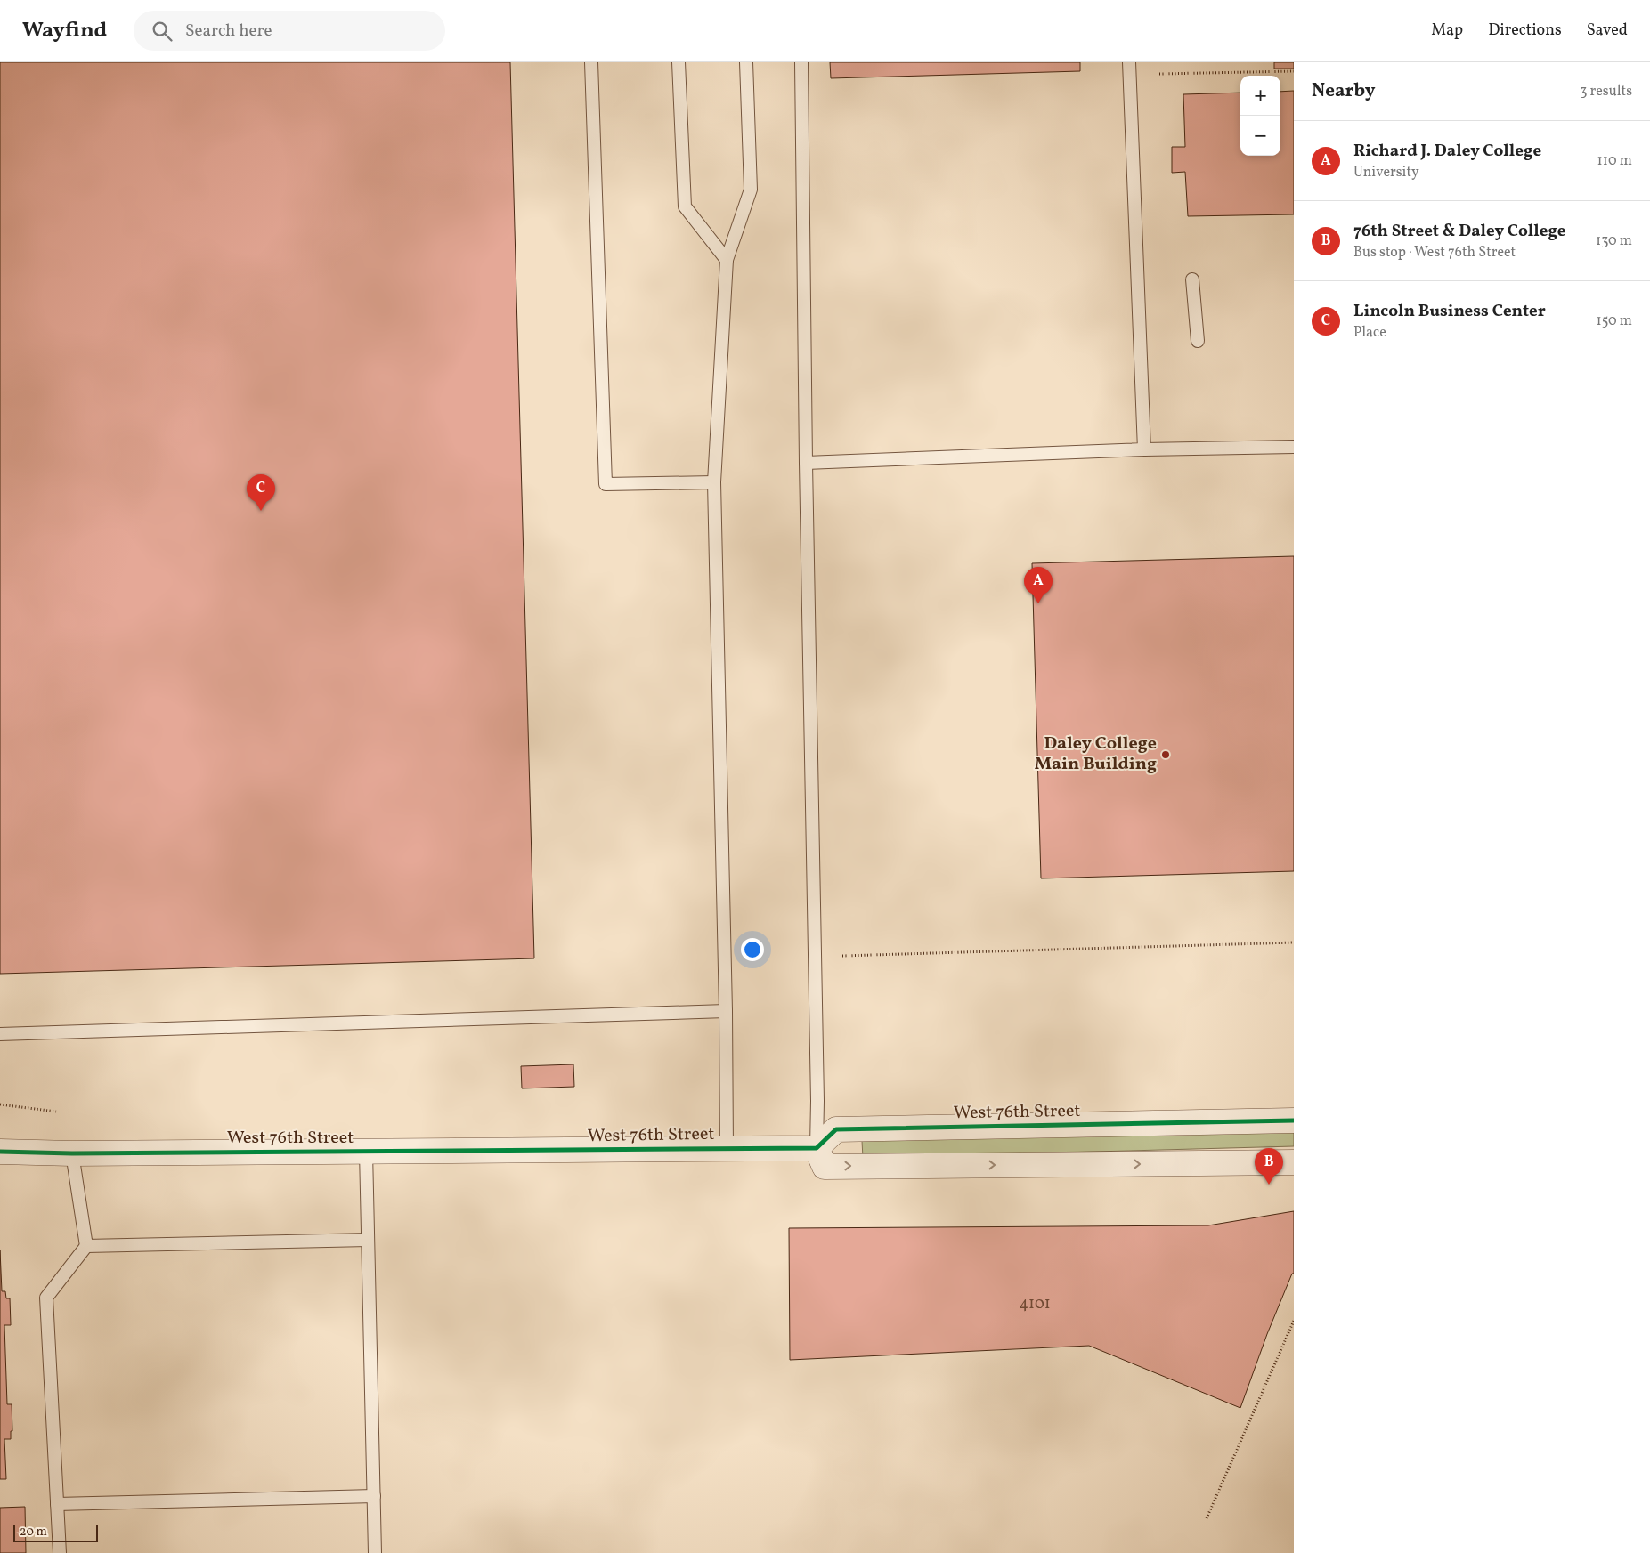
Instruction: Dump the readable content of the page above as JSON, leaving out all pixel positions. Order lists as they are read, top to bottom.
{
  "streets": {
    "street": ["West 76th Street"]
  },
  "places": ["Daley College Main Building"],
  "house_numbers": ["4101"],
  "scale_bar": "20 m",
  "page": {
    "header": "Wayfind",
    "search": "Search here",
    "nav": ["Map", "Directions", "Saved"],
    "heading": ["Nearby", "3 results"],
    "map_buttons": ["+", "−"],
    "list": [
      {
        "mark": "A",
        "name": "Richard J. Daley College",
        "note": "University",
        "value": "110 m"
      },
      {
        "mark": "B",
        "name": "76th Street & Daley College",
        "note": "Bus stop · West 76th Street",
        "value": "130 m"
      },
      {
        "mark": "C",
        "name": "Lincoln Business Center",
        "note": "Place",
        "value": "150 m"
      }
    ],
    "pins": ["C", "A", "B"],
    "scale": "20 m"
  }
}
